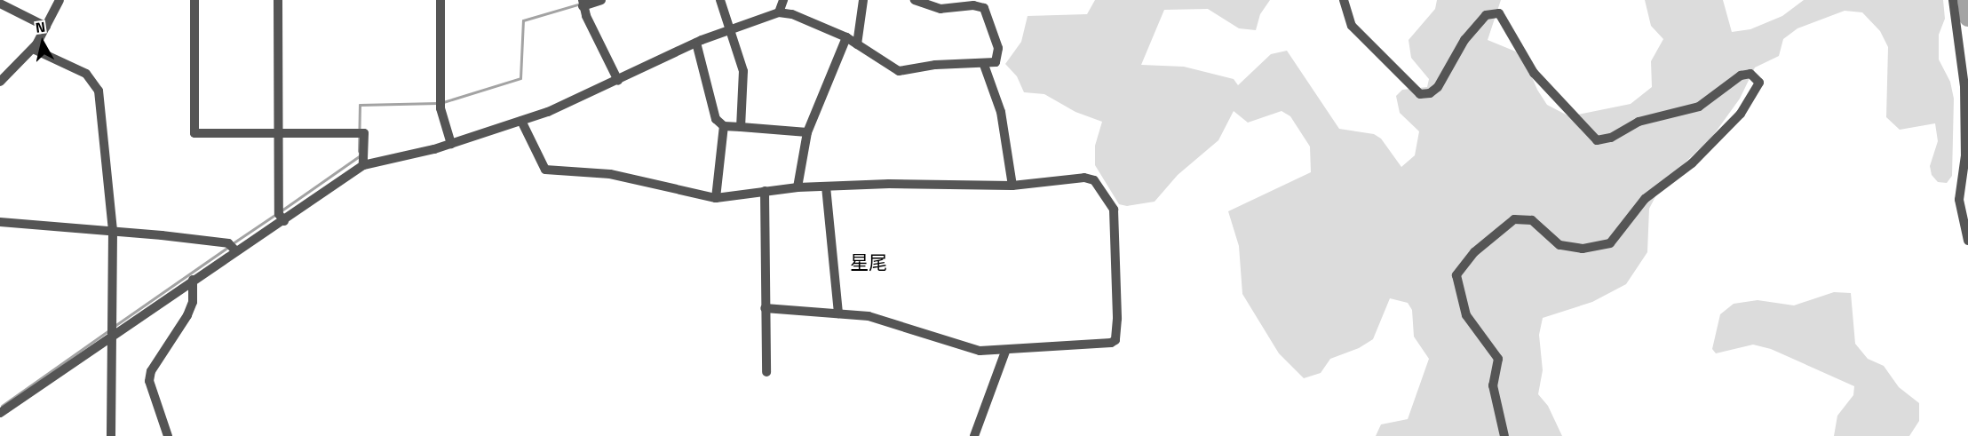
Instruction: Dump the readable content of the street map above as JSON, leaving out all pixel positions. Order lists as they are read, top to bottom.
{
  "districts": ["星尾"],
  "north": "top"
}
